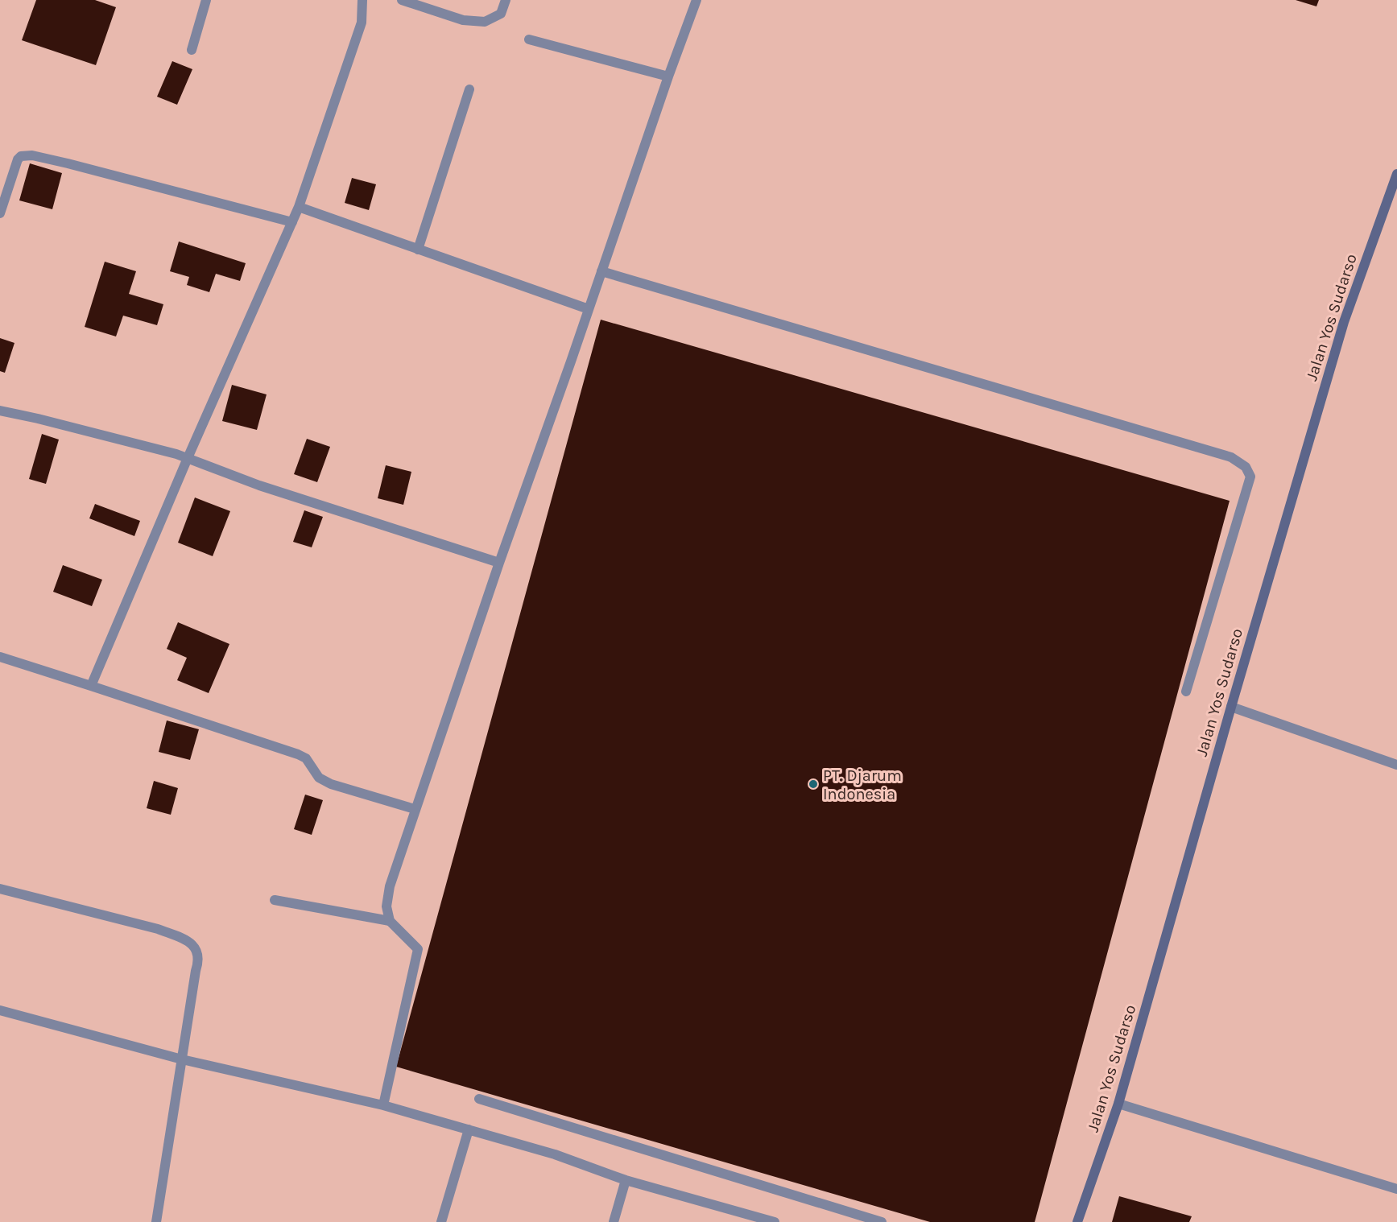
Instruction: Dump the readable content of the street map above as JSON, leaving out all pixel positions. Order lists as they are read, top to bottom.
{
  "streets": {
    "street": ["Jalan Yos Sudarso"]
  },
  "places": ["PT. Djarum Indonesia"]
}
